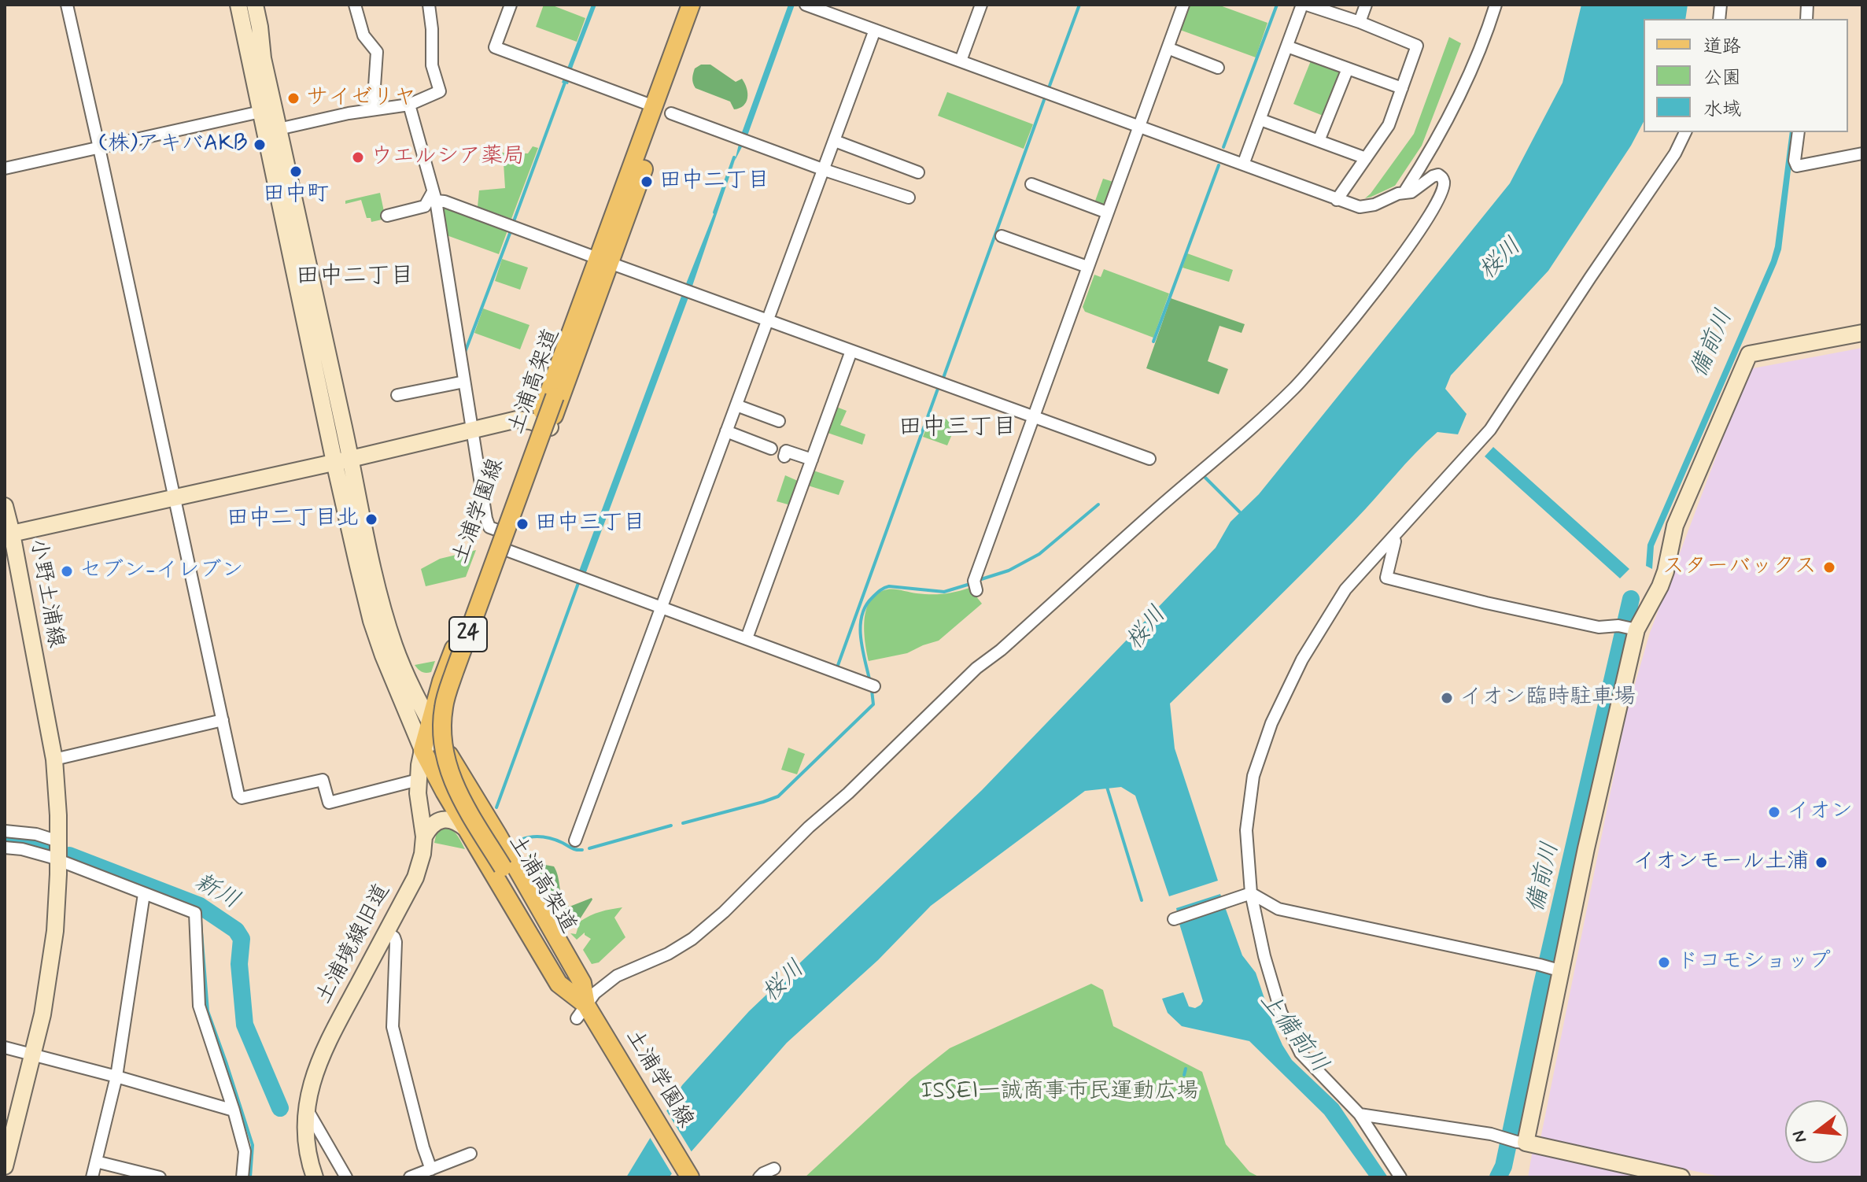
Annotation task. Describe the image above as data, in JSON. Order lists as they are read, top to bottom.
{
  "streets": {
    "main road": ["土浦高架道", "土浦学園線", "24"],
    "street": ["小野土浦線", "土浦境線旧道"]
  },
  "crossings": [
    ["土浦高架道", "土浦学園線"],
    ["土浦学園線", "小野土浦線"],
    ["土浦学園線", "土浦境線旧道"]
  ],
  "districts": ["田中二丁目", "田中三丁目"],
  "water": [
    "桜川",
    "備前川",
    "新川",
    "上備前川"
  ],
  "parks": ["ISSEI一誠商事市民運動広場"],
  "places": [
    "サイゼリヤ",
    "(株)アキバAKB",
    "ウエルシア薬局",
    "田中町",
    "田中二丁目",
    "田中二丁目北",
    "田中三丁目",
    "スターバックス",
    "セブン-イレブン",
    "イオン臨時駐車場",
    "イオン",
    "イオンモール土浦",
    "ドコモショップ"
  ],
  "legend": ["道路", "公園", "水域"],
  "north": "left"
}
